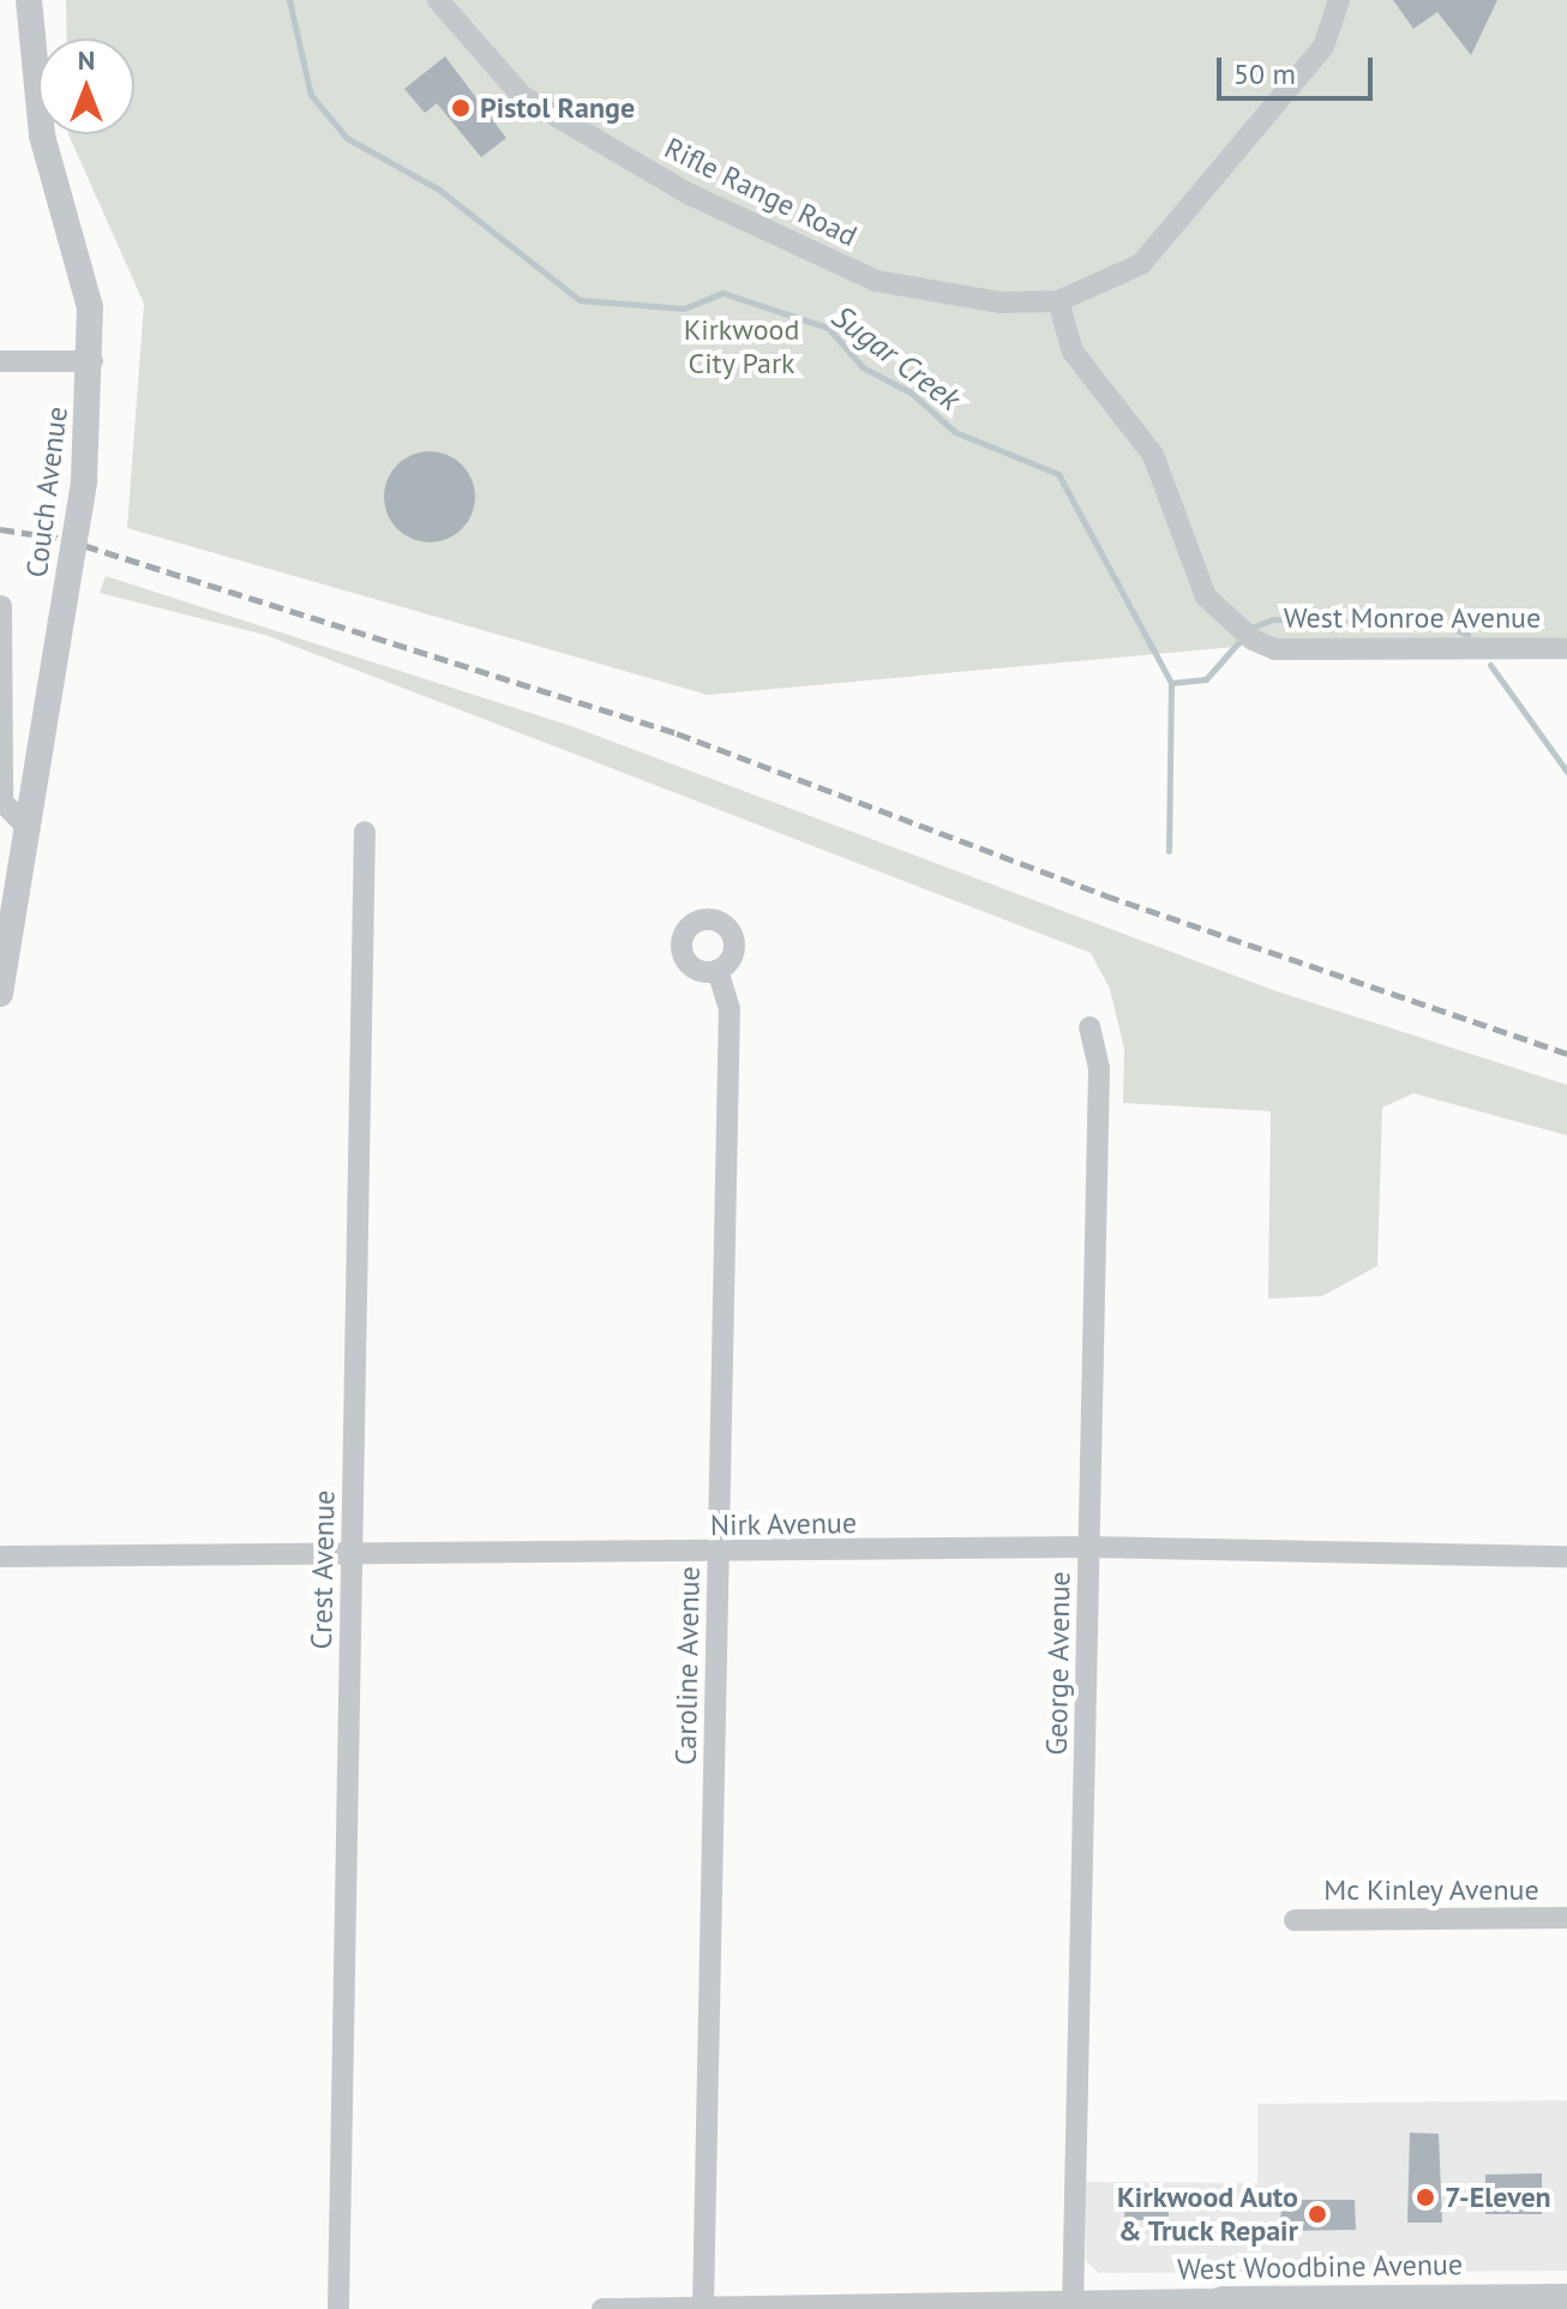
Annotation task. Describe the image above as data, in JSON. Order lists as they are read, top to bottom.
{
  "streets": {
    "street": [
      "Rifle Range Road",
      "Couch Avenue",
      "West Monroe Avenue",
      "Nirk Avenue",
      "Crest Avenue",
      "George Avenue",
      "Caroline Avenue",
      "Mc Kinley Avenue",
      "West Woodbine Avenue"
    ]
  },
  "crossings": [
    ["Rifle Range Road", "West Monroe Avenue"],
    ["Nirk Avenue", "Crest Avenue"],
    ["Nirk Avenue", "George Avenue"],
    ["Nirk Avenue", "Caroline Avenue"],
    ["George Avenue", "West Woodbine Avenue"],
    ["Caroline Avenue", "West Woodbine Avenue"]
  ],
  "water": ["Sugar Creek"],
  "parks": ["Kirkwood City Park"],
  "places": ["Pistol Range", "7-Eleven", "Kirkwood Auto & Truck Repair"],
  "scale_bar": "50 m",
  "north": "top"
}
